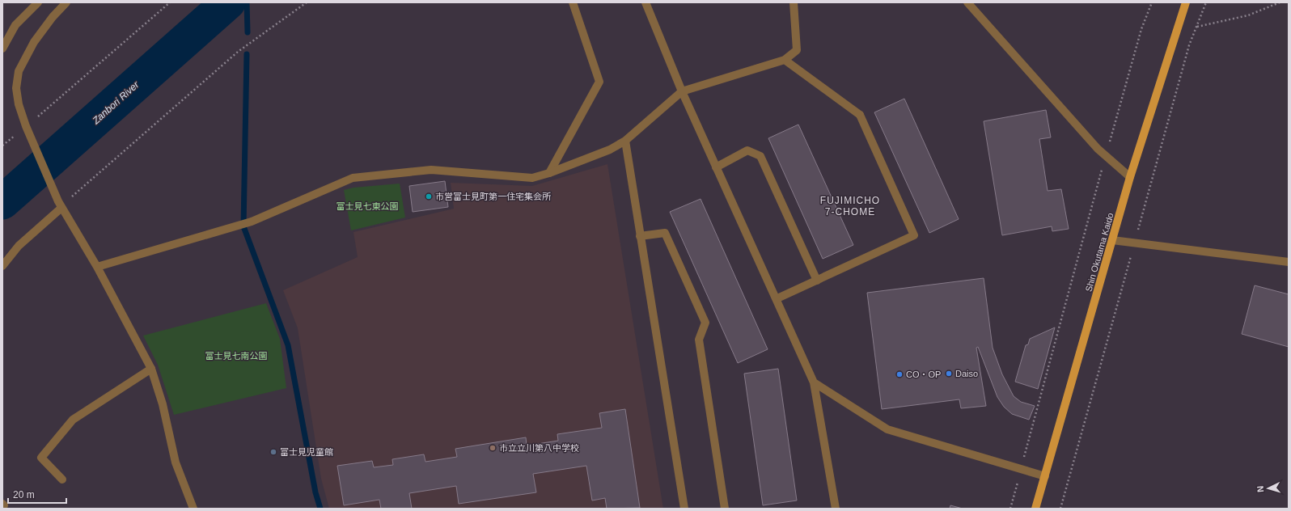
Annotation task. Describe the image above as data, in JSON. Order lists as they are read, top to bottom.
{
  "streets": {
    "main road": ["Shin Okutama Kaido"]
  },
  "districts": ["FUJIMICHO 7-CHOME"],
  "water": ["Zanbori River"],
  "parks": ["富士見七東公園", "富士見七南公園"],
  "places": [
    "市営富士見町第一住宅集会所",
    "Daiso",
    "CO・OP",
    "市立立川第八中学校",
    "富士見児童館"
  ],
  "scale_bar": "20 m",
  "north": "left"
}
